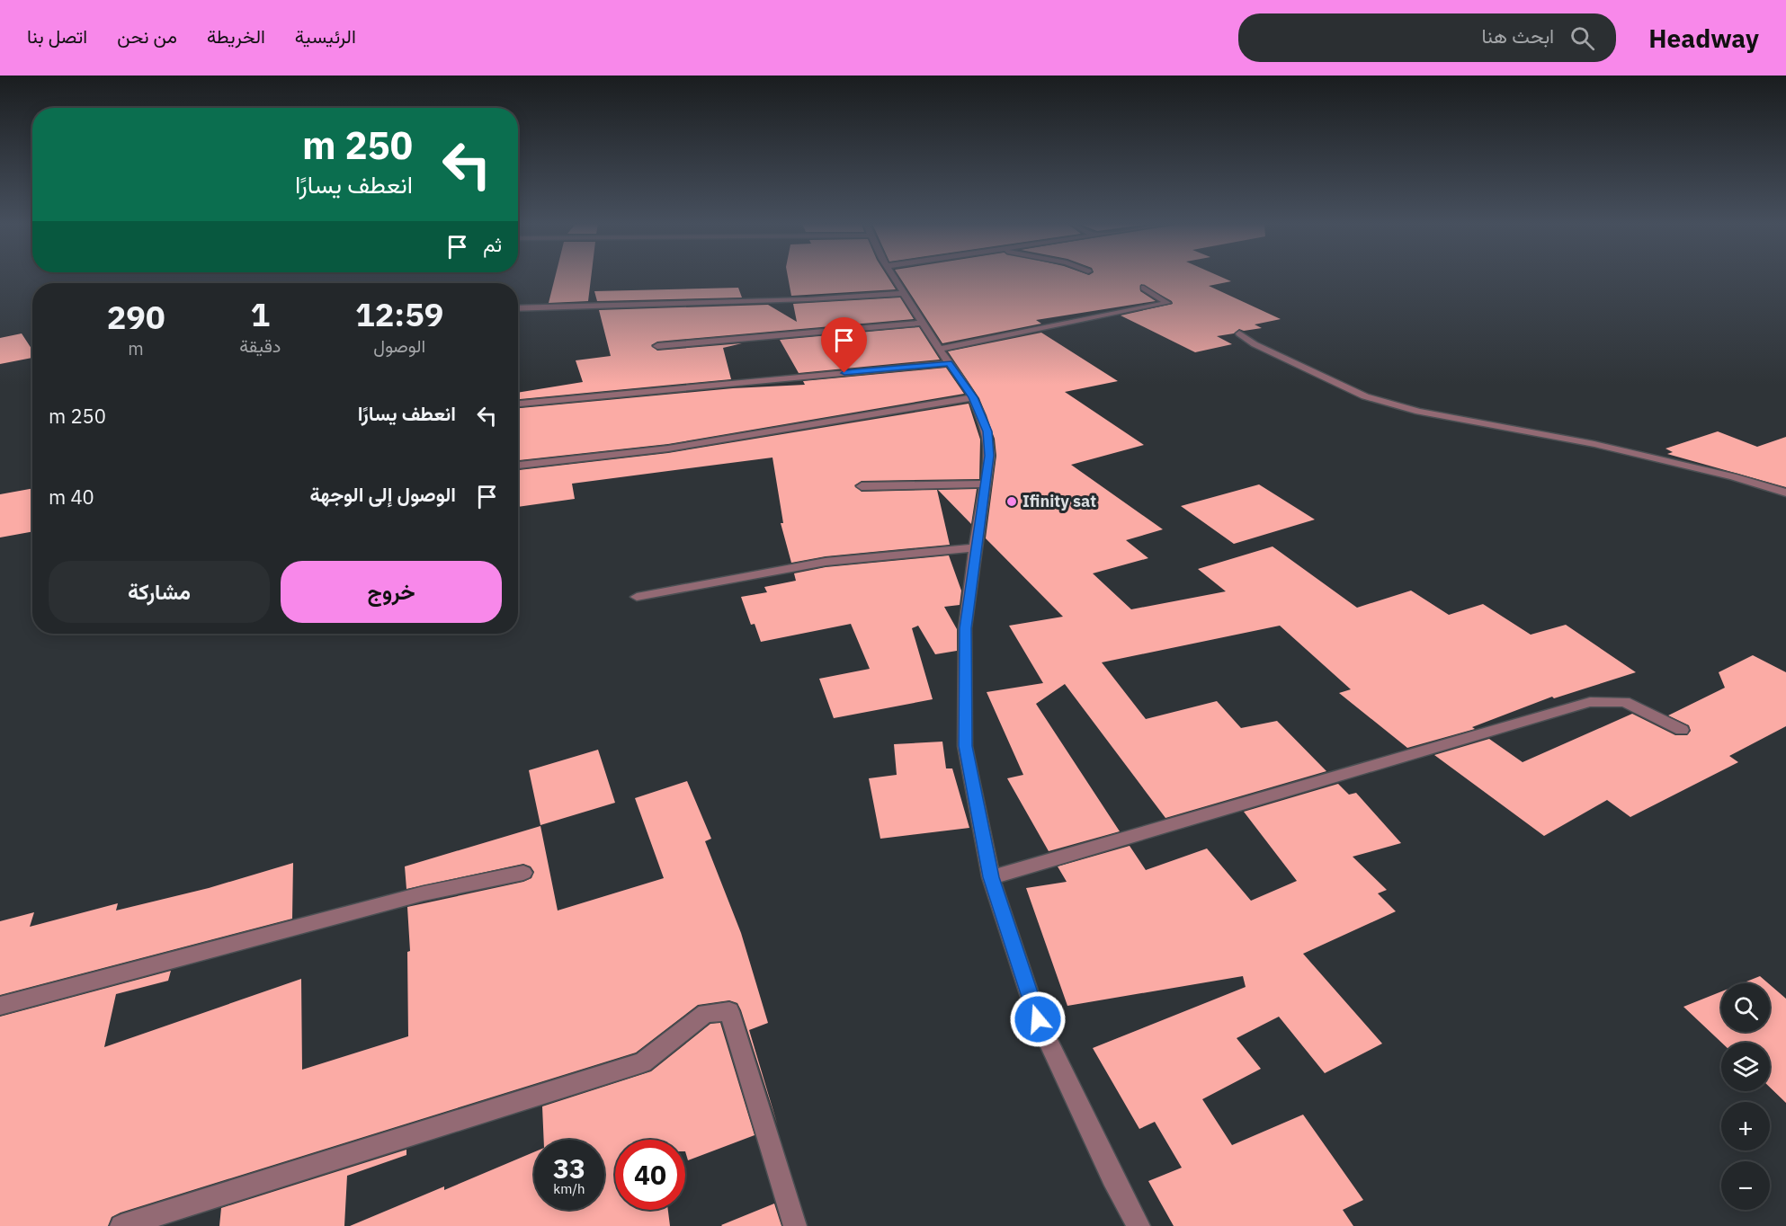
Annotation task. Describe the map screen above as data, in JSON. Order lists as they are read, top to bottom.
{
  "places": ["Ifinity sat"],
  "page": {
    "header": "Headway",
    "search": "ابحث هنا",
    "nav": [
      "الرئيسية",
      "الخريطة",
      "من نحن",
      "اتصل بنا"
    ],
    "turn": ["250 m", "انعطف يسارًا"],
    "then": "ثم",
    "eta": [
      "12:59",
      "الوصول",
      "1",
      "دقيقة",
      "290",
      "m"
    ],
    "list": [
      {
        "name": "انعطف يسارًا",
        "value": "250 m"
      },
      {
        "name": "الوصول إلى الوجهة",
        "value": "40 m"
      }
    ],
    "buttons": ["خروج", "مشاركة"],
    "map_buttons": ["+", "−"],
    "speed": "33 km/h",
    "limit": "40"
  }
}
